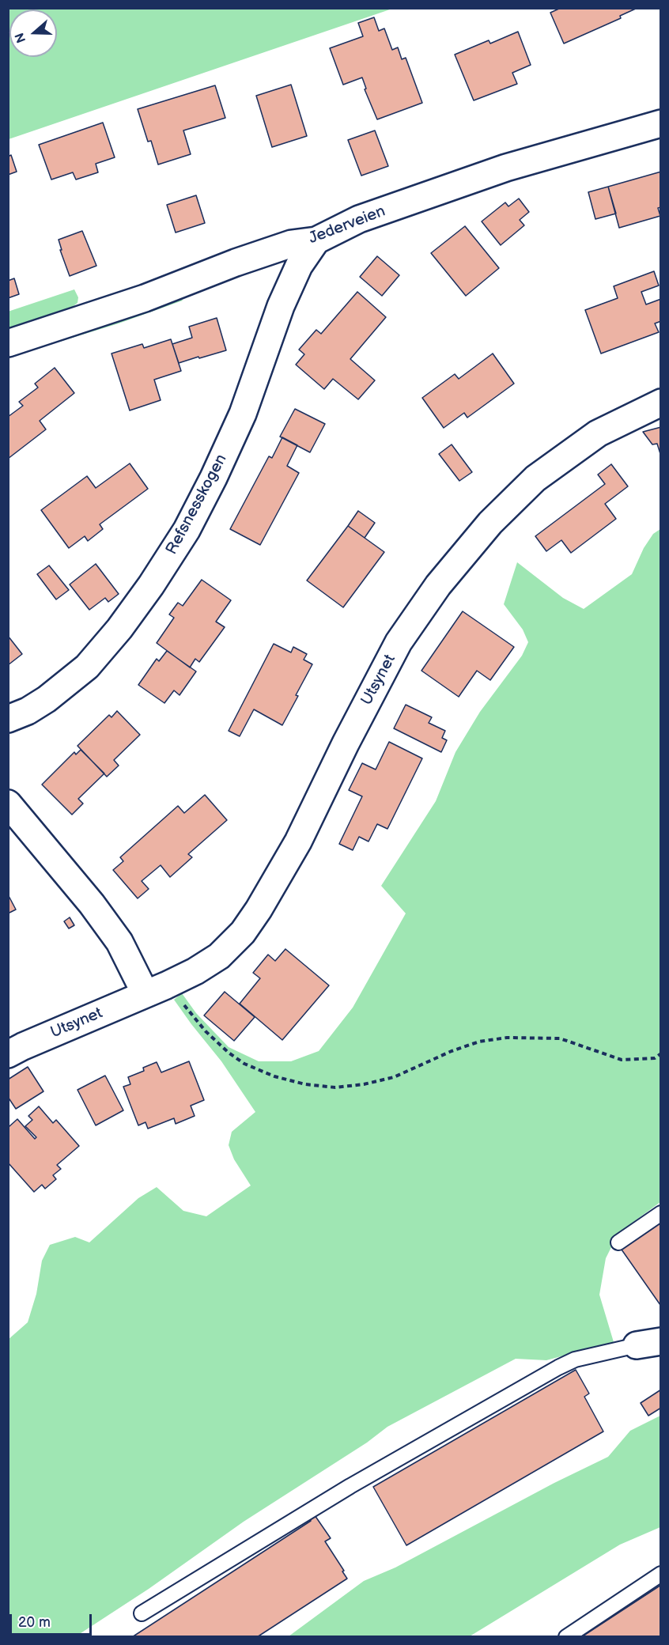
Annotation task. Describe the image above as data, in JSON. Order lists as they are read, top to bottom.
{
  "streets": {
    "street": ["Jederveien", "Refsnesskogen", "Utsynet"]
  },
  "crossings": [
    ["Jederveien", "Refsnesskogen"]
  ],
  "scale_bar": "20 m",
  "north": "left"
}
